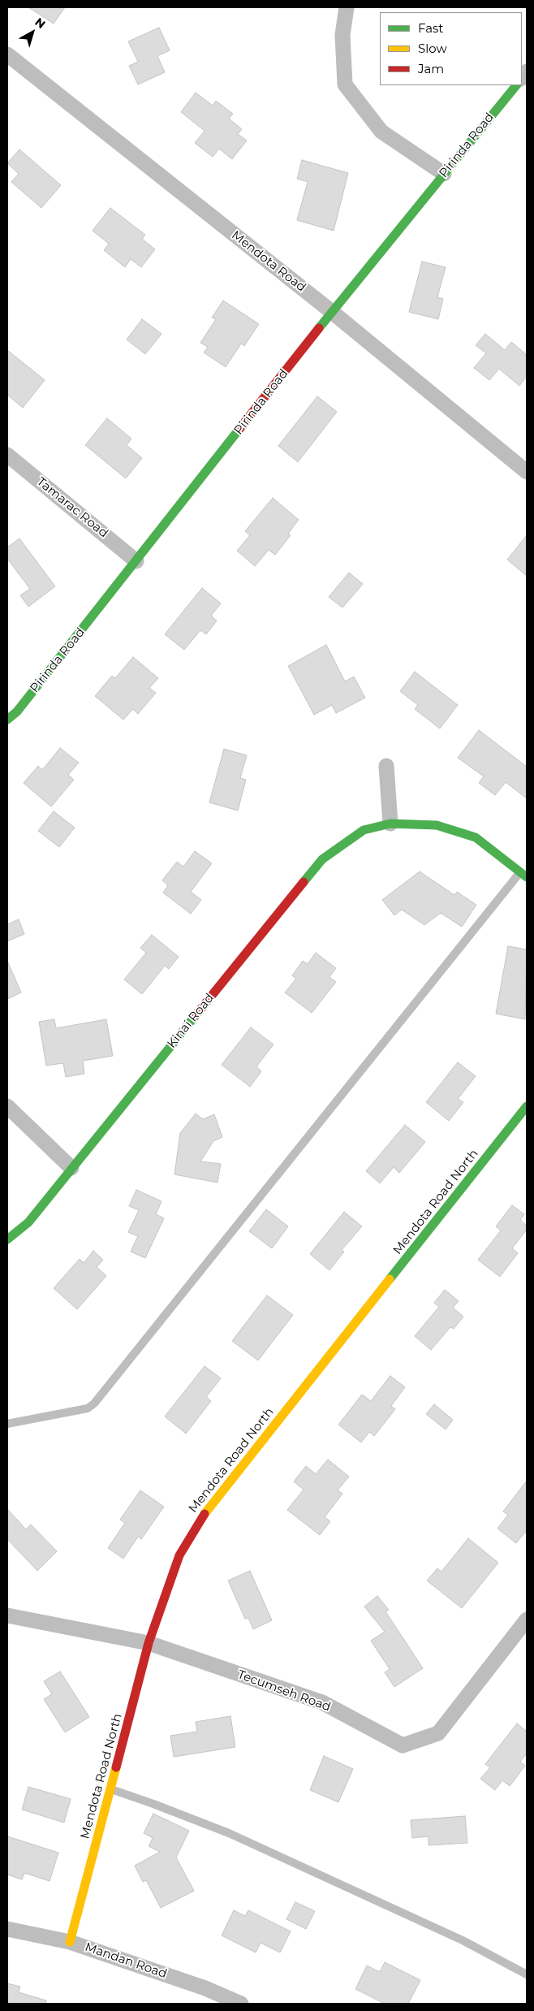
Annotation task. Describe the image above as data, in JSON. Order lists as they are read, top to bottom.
{
  "streets": {
    "street": [
      "Pirinda Road",
      "Mendota Road",
      "Tamarac Road",
      "Kinai Road",
      "Mendota Road North",
      "Tecumseh Road",
      "Mandan Road"
    ]
  },
  "crossings": [
    ["Pirinda Road", "Mendota Road"],
    ["Pirinda Road", "Tamarac Road"],
    ["Mendota Road North", "Tecumseh Road"],
    ["Mendota Road North", "Mandan Road"]
  ],
  "legend": ["Fast", "Slow", "Jam"],
  "north": "top right"
}
